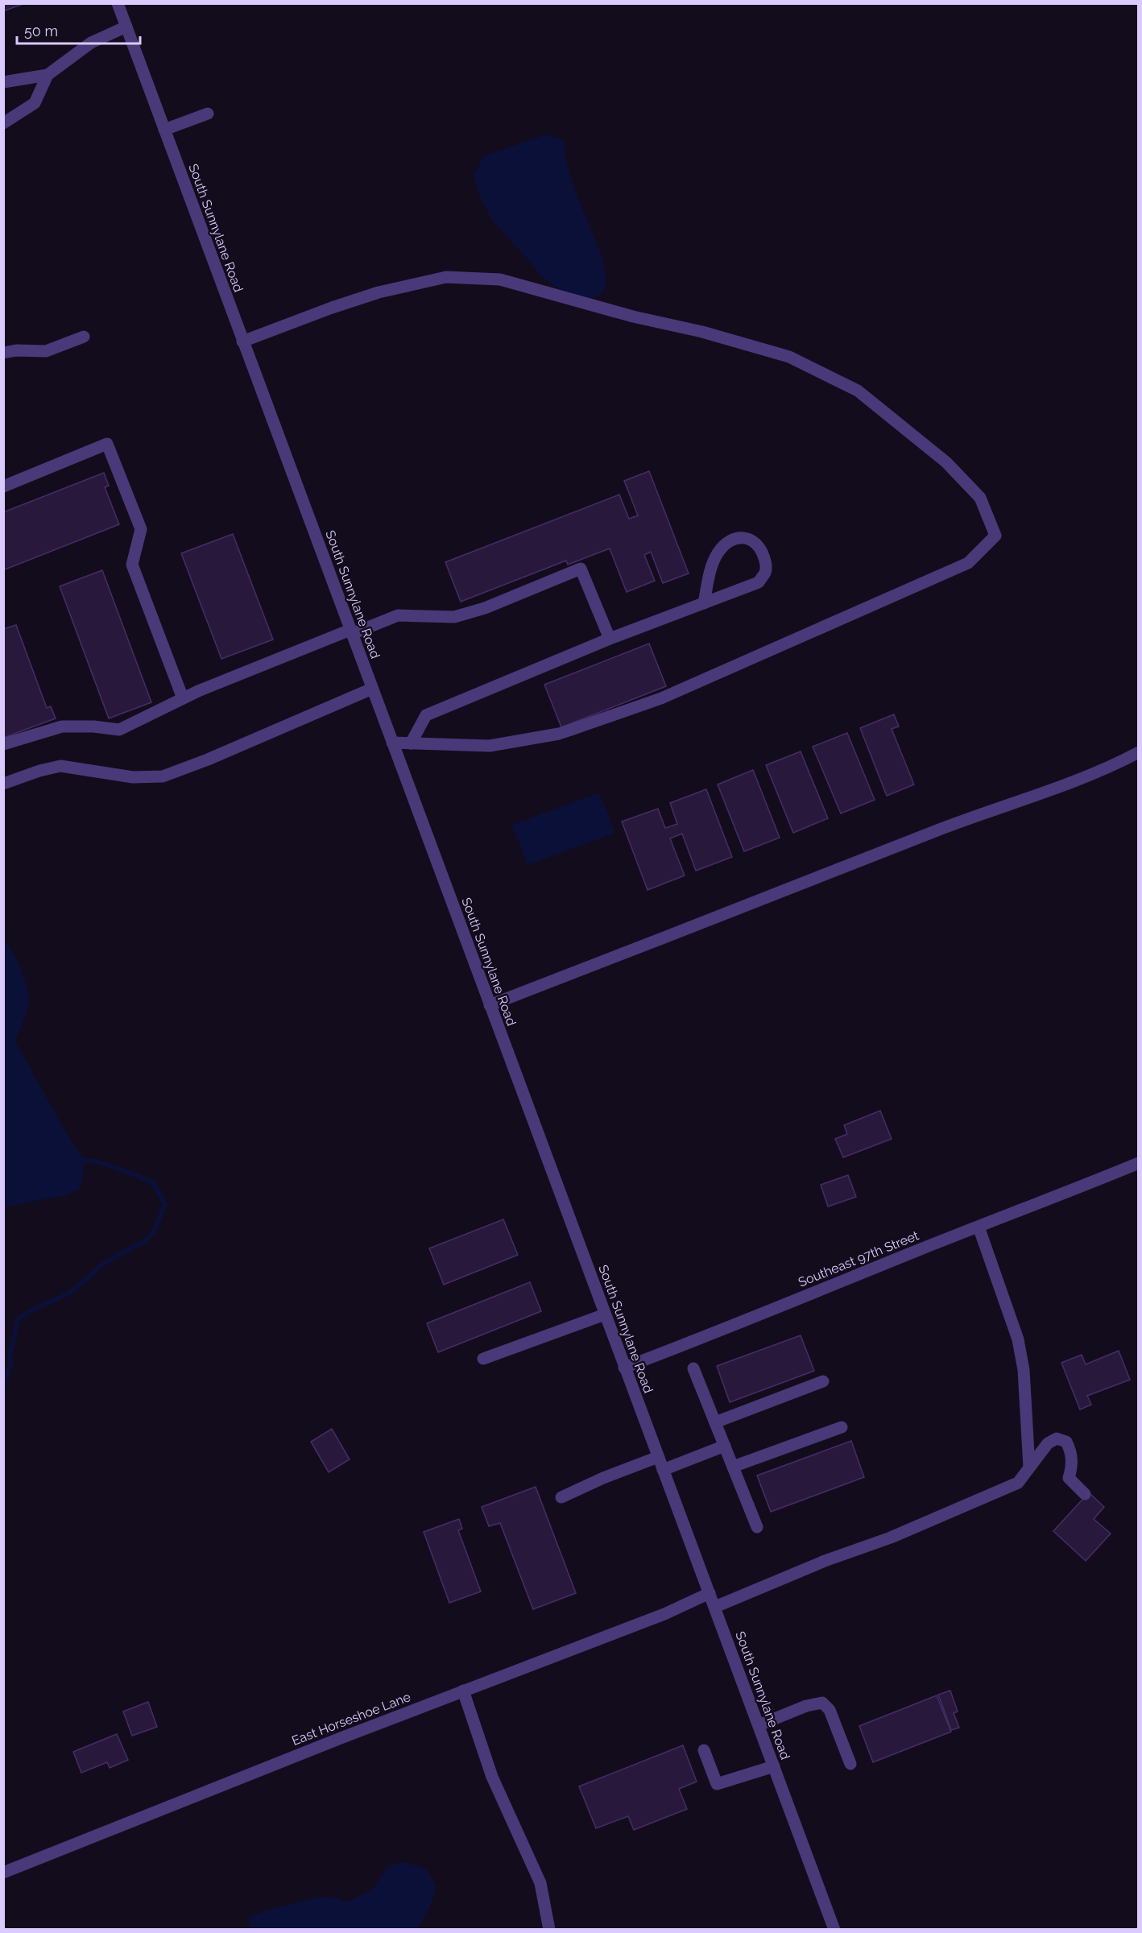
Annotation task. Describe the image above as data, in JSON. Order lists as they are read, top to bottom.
{
  "streets": {
    "street": ["South Sunnylane Road", "Southeast 97th Street", "East Horseshoe Lane"]
  },
  "crossings": [
    ["South Sunnylane Road", "Southeast 97th Street"],
    ["South Sunnylane Road", "East Horseshoe Lane"]
  ],
  "scale_bar": "50 m"
}
